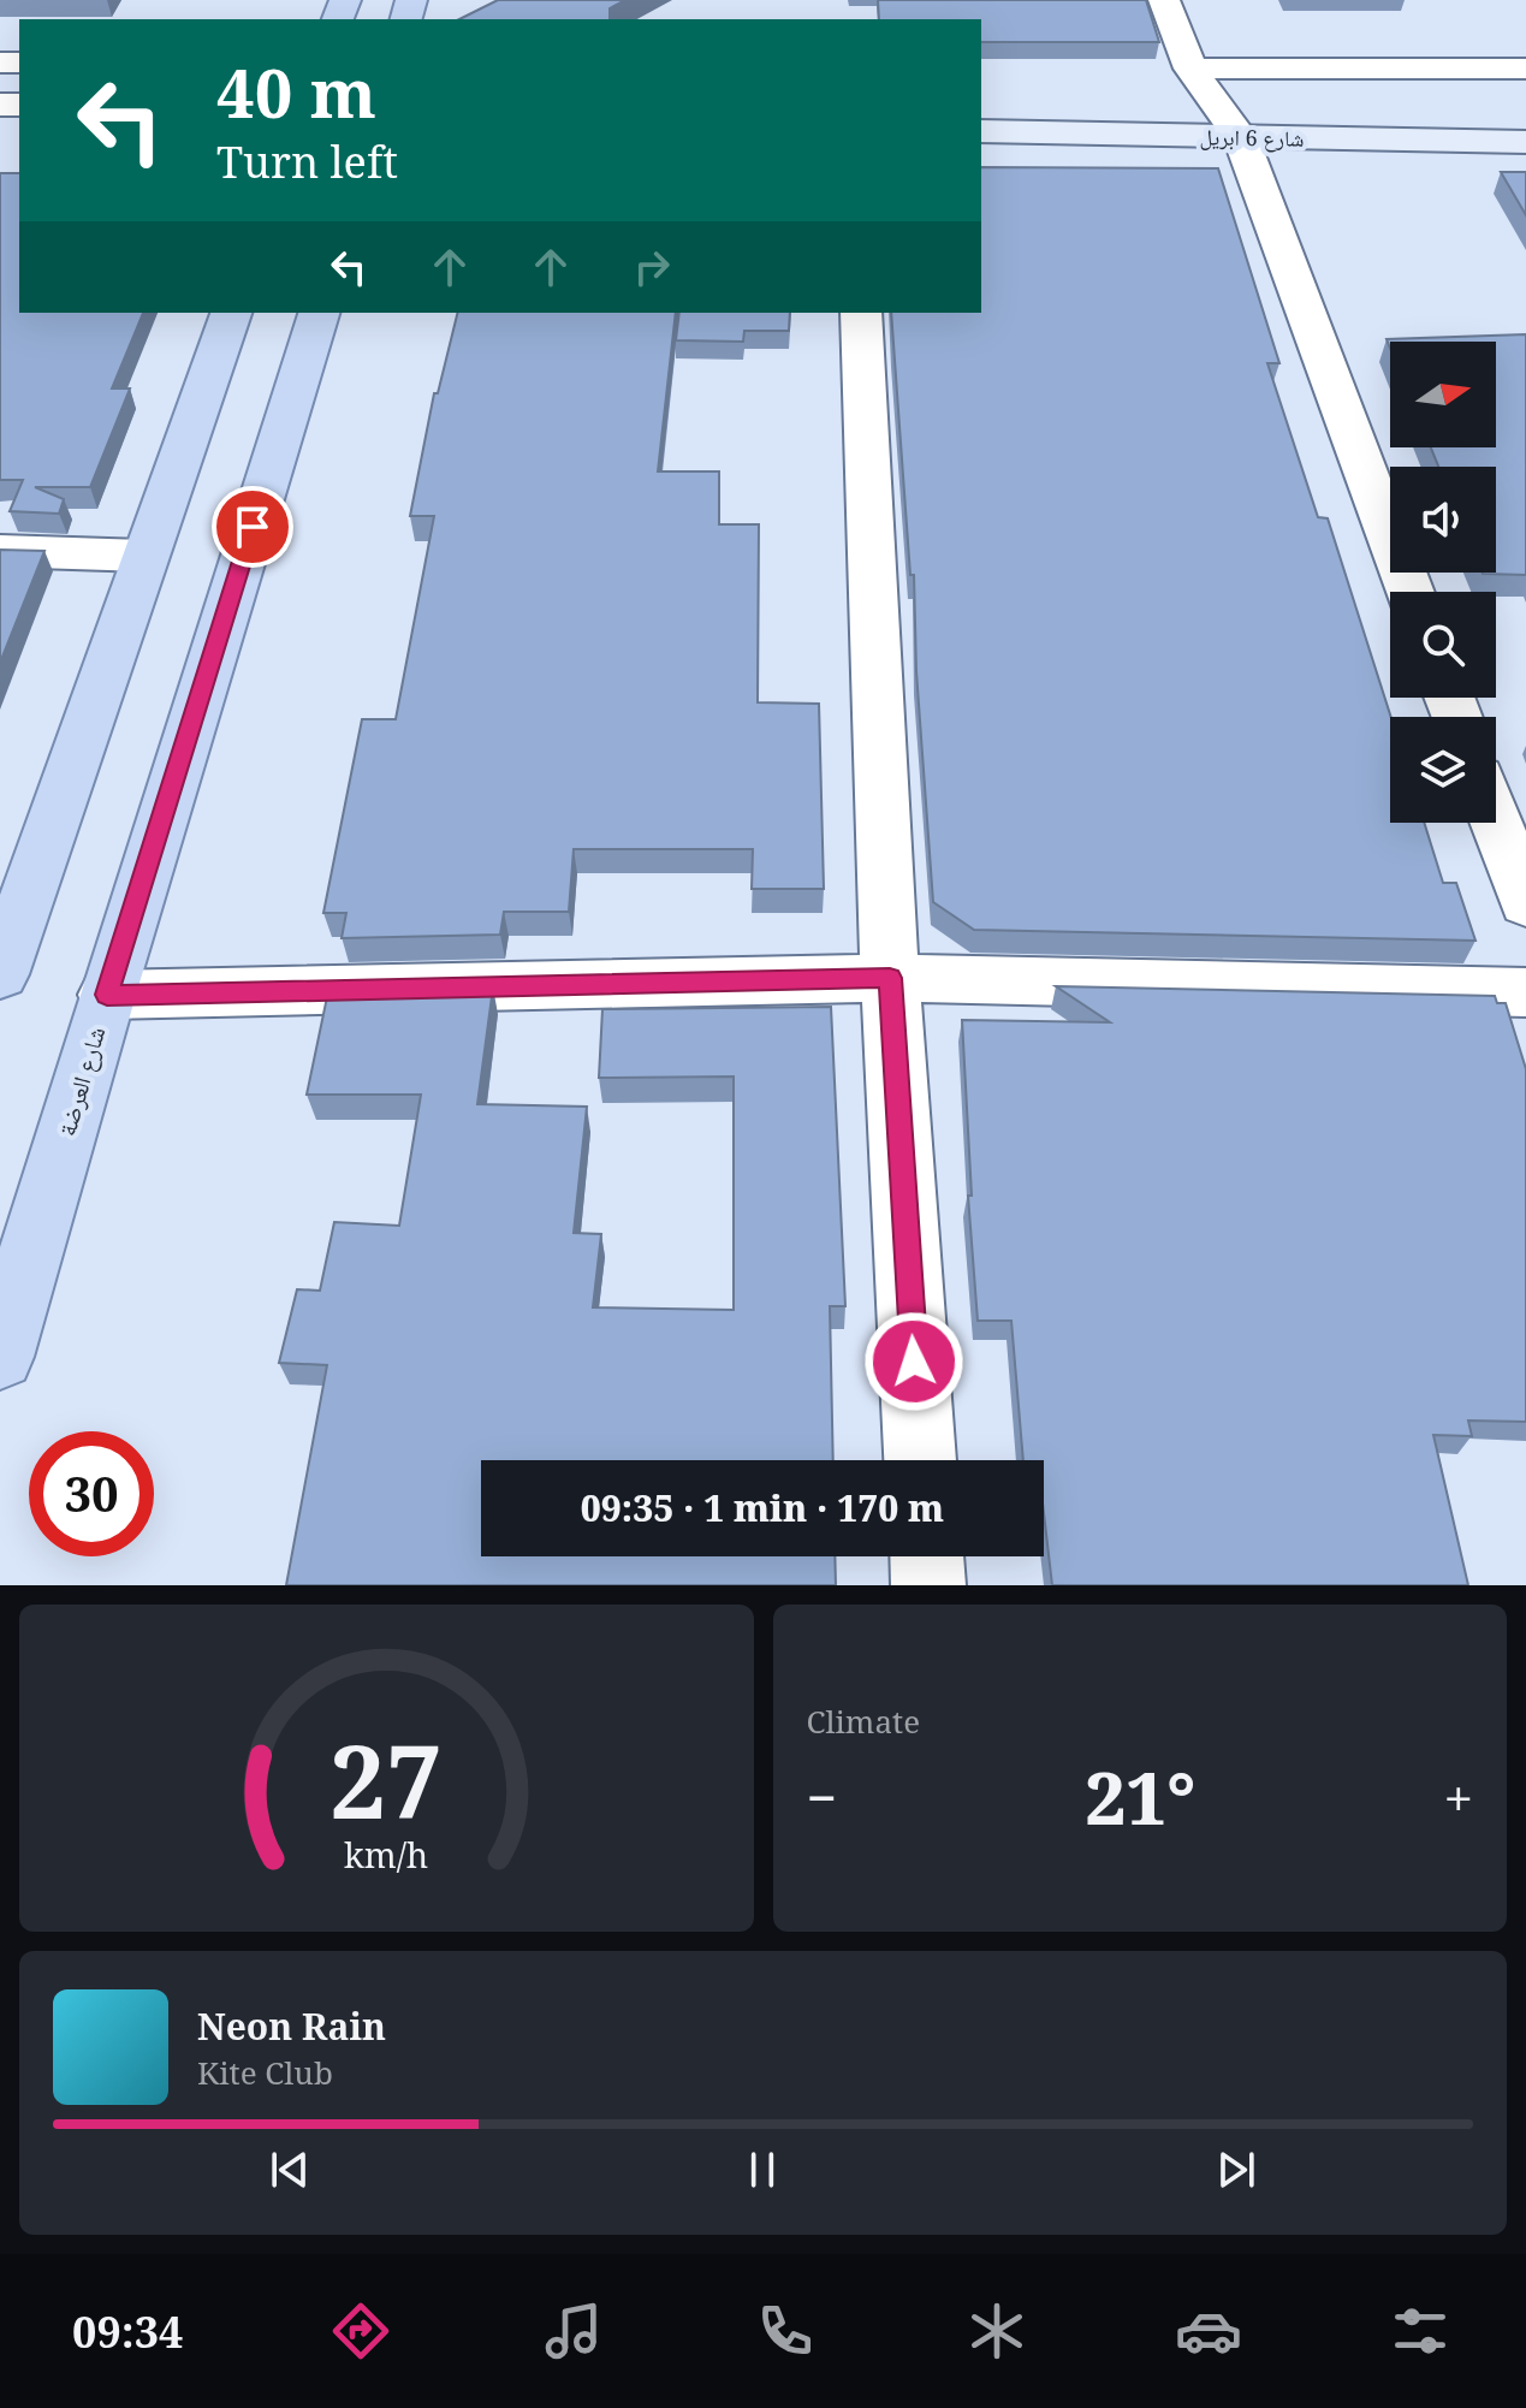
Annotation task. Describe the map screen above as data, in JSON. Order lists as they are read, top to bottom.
{
  "streets": {
    "main road": ["شارع العرضة"],
    "street": ["شارع 6 ابريل"]
  },
  "north": "right",
  "page": {
    "turn": ["40 m", "Turn left"],
    "limit": "30",
    "trip": "09:35 · 1 min · 170 m",
    "tile": "Climate",
    "heat": ["−", "21°", "+"],
    "song": ["Neon Rain", "Kite Club"],
    "tabs": "09:34",
    "gauge": ["27", "km/h"]
  }
}
